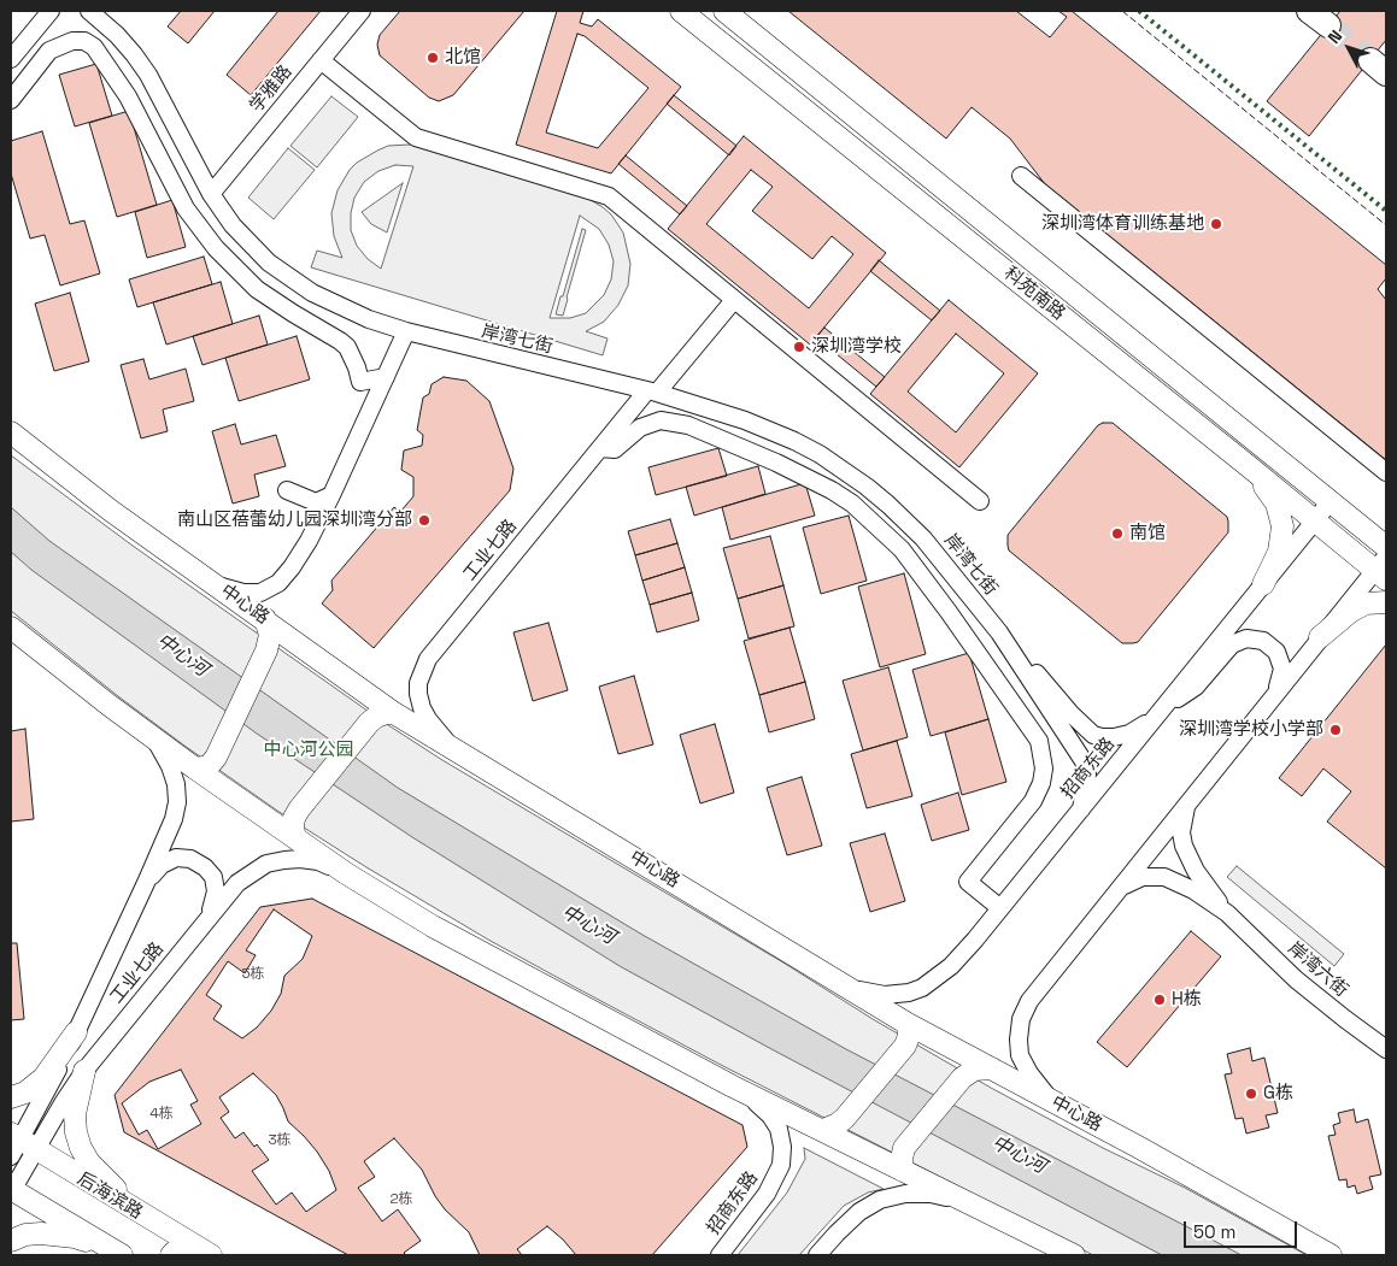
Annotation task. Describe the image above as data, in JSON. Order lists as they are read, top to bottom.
{
  "streets": {
    "main road": ["科苑南路", "中心路", "后海滨路"],
    "street": [
      "学雅路",
      "岸湾七街",
      "工业七路",
      "招商东路",
      "岸湾六街"
    ]
  },
  "crossings": [
    ["学雅路", "岸湾七街"],
    ["科苑南路", "招商东路"],
    ["岸湾七街", "工业七路"],
    ["工业七路", "中心路"],
    ["工业七路", "后海滨路"],
    ["中心路", "招商东路"]
  ],
  "water": ["中心河"],
  "parks": ["中心河公园"],
  "places": [
    "北馆",
    "深圳湾体育训练基地",
    "深圳湾学校",
    "南山区蓓蕾幼儿园深圳湾分部",
    "南馆",
    "深圳湾学校小学部",
    "H栋",
    "G栋"
  ],
  "house_numbers": [
    "5栋",
    "4栋",
    "3栋",
    "2栋"
  ],
  "scale_bar": "50 m",
  "north": "top left"
}
